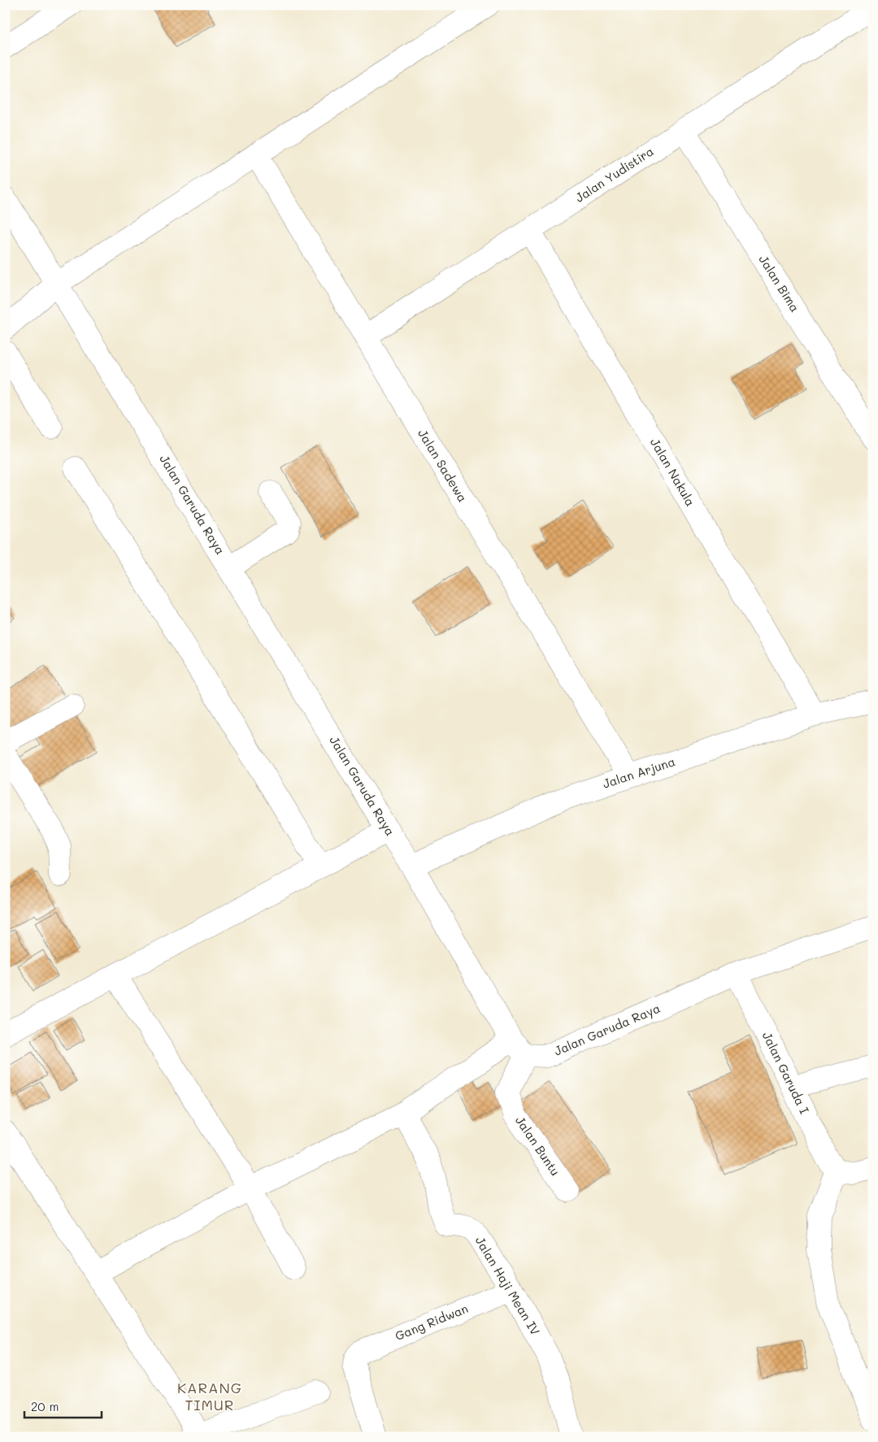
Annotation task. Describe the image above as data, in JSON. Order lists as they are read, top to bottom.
{
  "streets": {
    "street": [
      "Jalan Yudistira",
      "Jalan Bima",
      "Jalan Sadewa",
      "Jalan Nakula",
      "Jalan Garuda Raya",
      "Jalan Arjuna",
      "Jalan Garuda I",
      "Jalan Buntu",
      "Jalan Haji Mean IV",
      "Gang Ridwan"
    ]
  },
  "crossings": [
    ["Jalan Yudistira", "Jalan Bima"],
    ["Jalan Yudistira", "Jalan Sadewa"],
    ["Jalan Yudistira", "Jalan Nakula"],
    ["Jalan Sadewa", "Jalan Arjuna"],
    ["Jalan Nakula", "Jalan Arjuna"],
    ["Jalan Garuda Raya", "Jalan Arjuna"],
    ["Jalan Garuda Raya", "Jalan Garuda I"],
    ["Jalan Garuda Raya", "Jalan Buntu"],
    ["Jalan Haji Mean IV", "Gang Ridwan"]
  ],
  "districts": ["KARANG TIMUR"],
  "scale_bar": "20 m"
}
